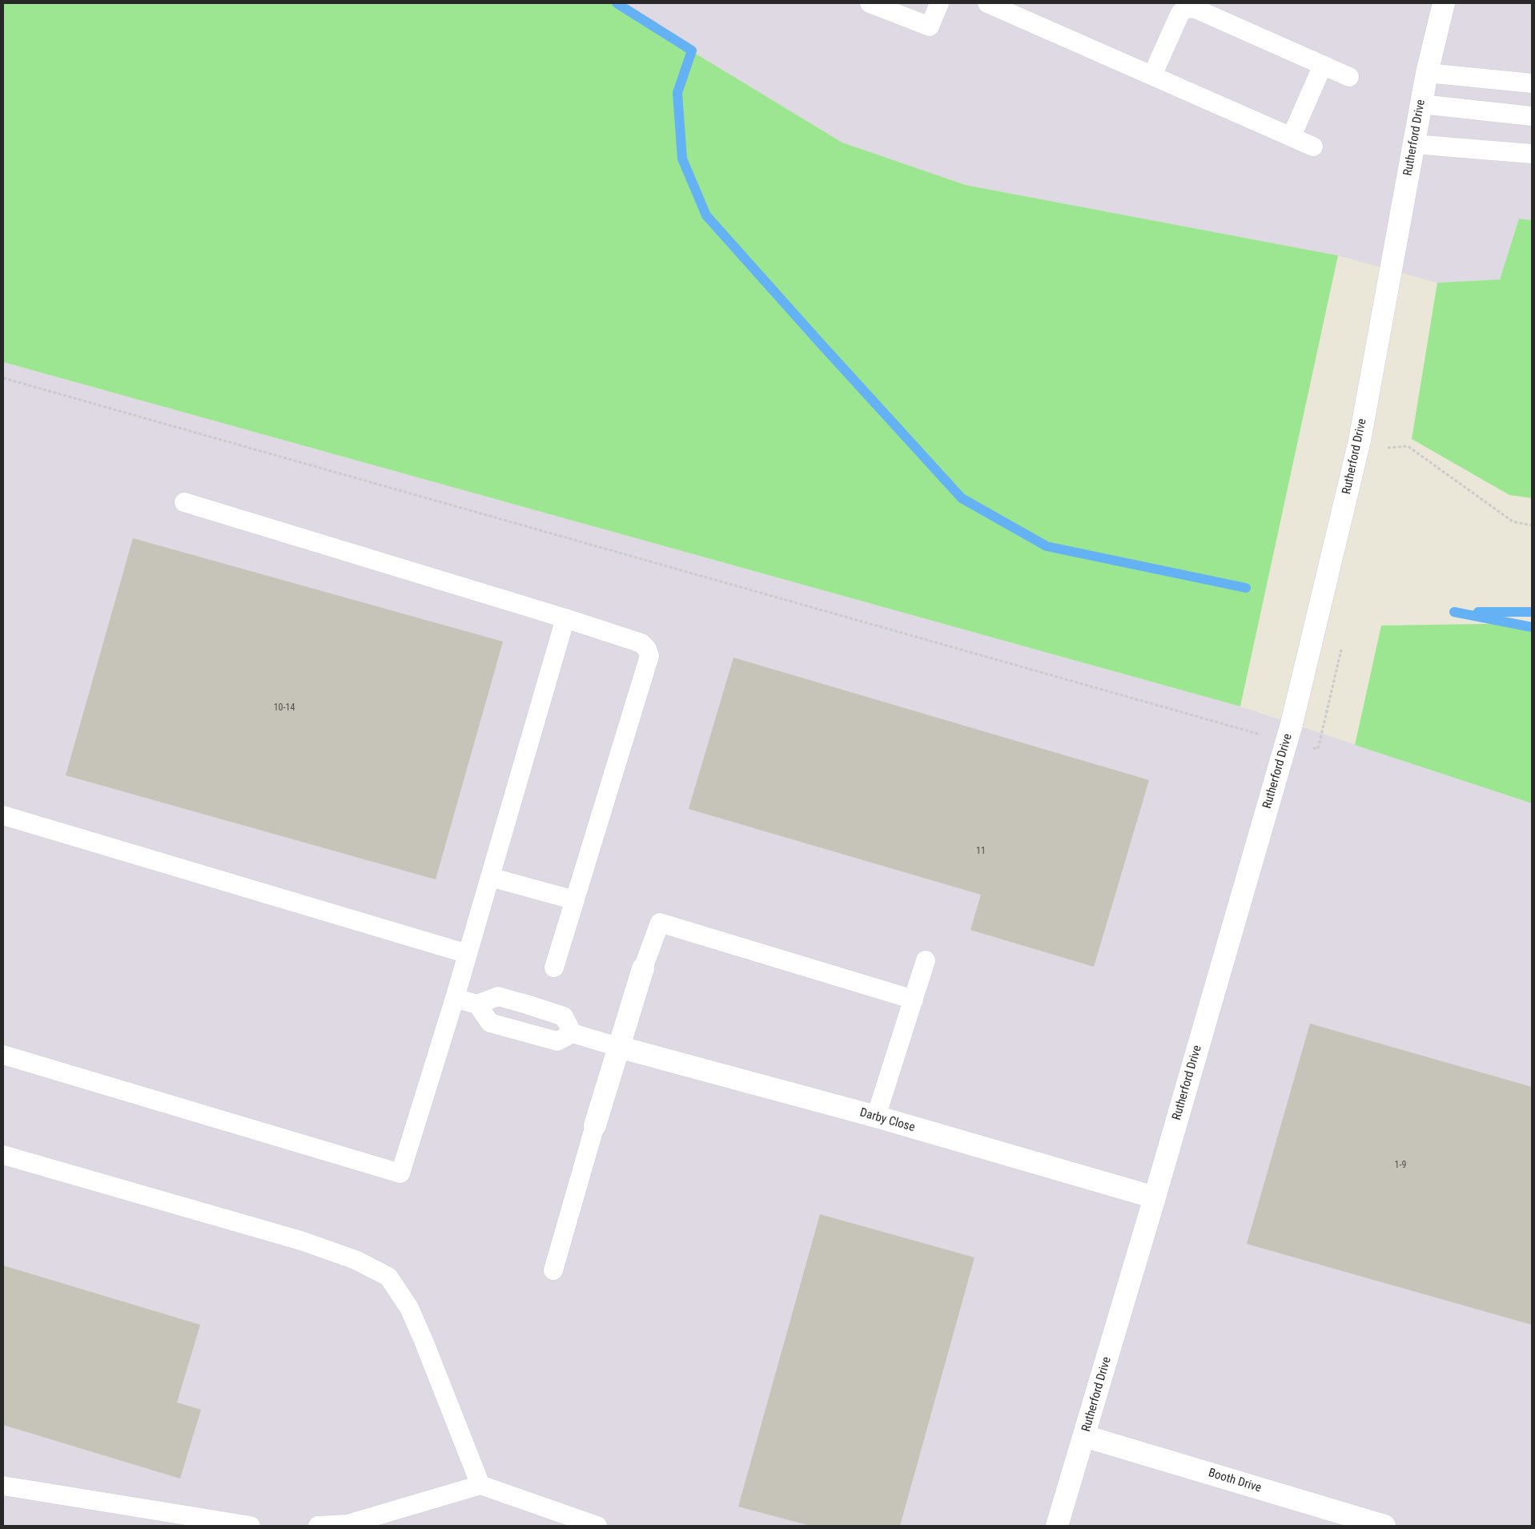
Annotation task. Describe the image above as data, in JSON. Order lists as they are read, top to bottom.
{
  "streets": {
    "street": ["Rutherford Drive", "Darby Close", "Booth Drive"]
  },
  "crossings": [
    ["Rutherford Drive", "Darby Close"],
    ["Rutherford Drive", "Booth Drive"]
  ],
  "house_numbers": ["10-14", "11", "1-9"]
}
